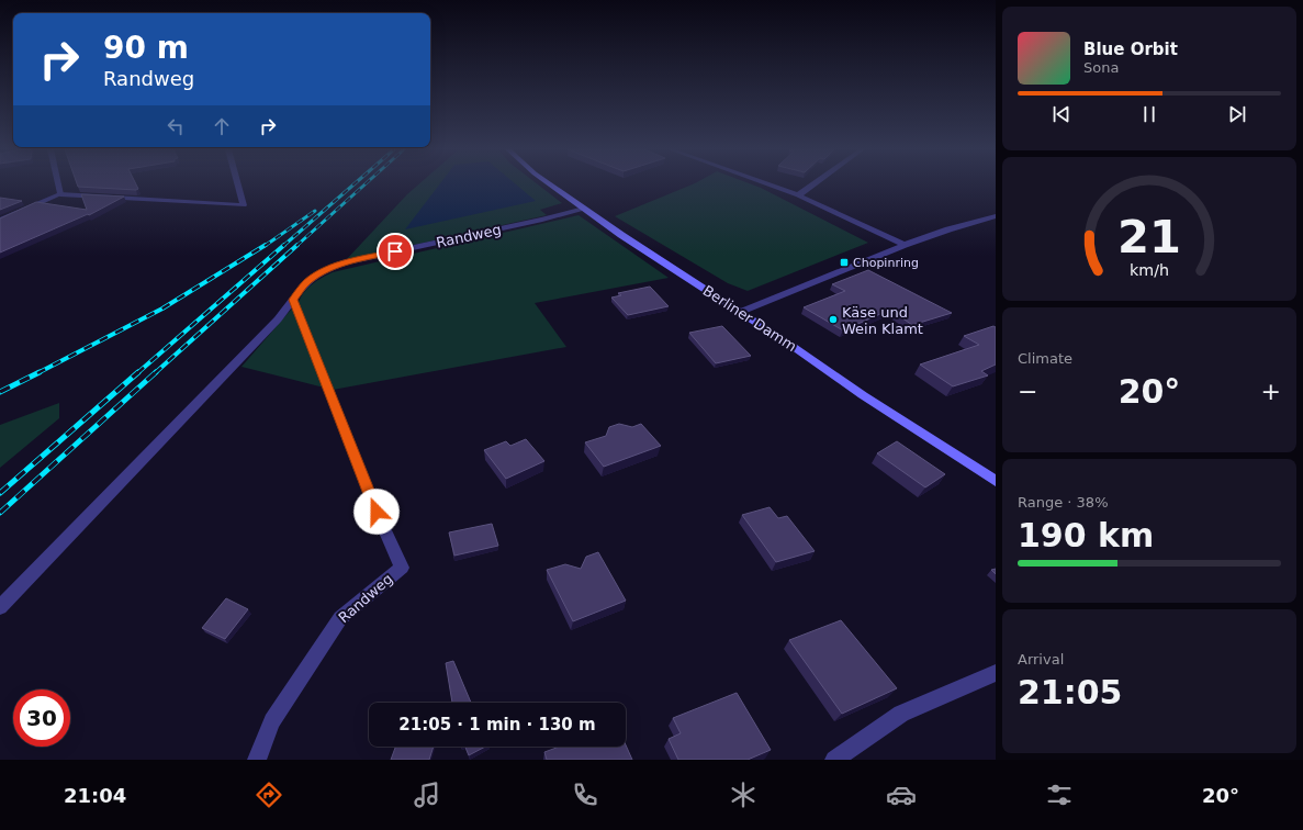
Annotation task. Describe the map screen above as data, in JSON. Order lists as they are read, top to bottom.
{
  "streets": {
    "main road": ["Berliner Damm"],
    "street": ["Randweg"]
  },
  "crossings": [
    ["Randweg", "Berliner Damm"]
  ],
  "places": {
    "transit": ["Chopinring"],
    "other": ["Käse und Wein Klamt"]
  },
  "page": {
    "turn": ["90 m", "Randweg"],
    "song": ["Blue Orbit", "Sona"],
    "tile": [
      "Climate",
      ["Range · 38%", "190 km"],
      ["Arrival", "21:05"]
    ],
    "heat": ["−", "20°", "+"],
    "limit": "30",
    "trip": "21:05 · 1 min · 130 m",
    "tabs": ["21:04", "20°"],
    "gauge": ["21", "km/h"]
  }
}
